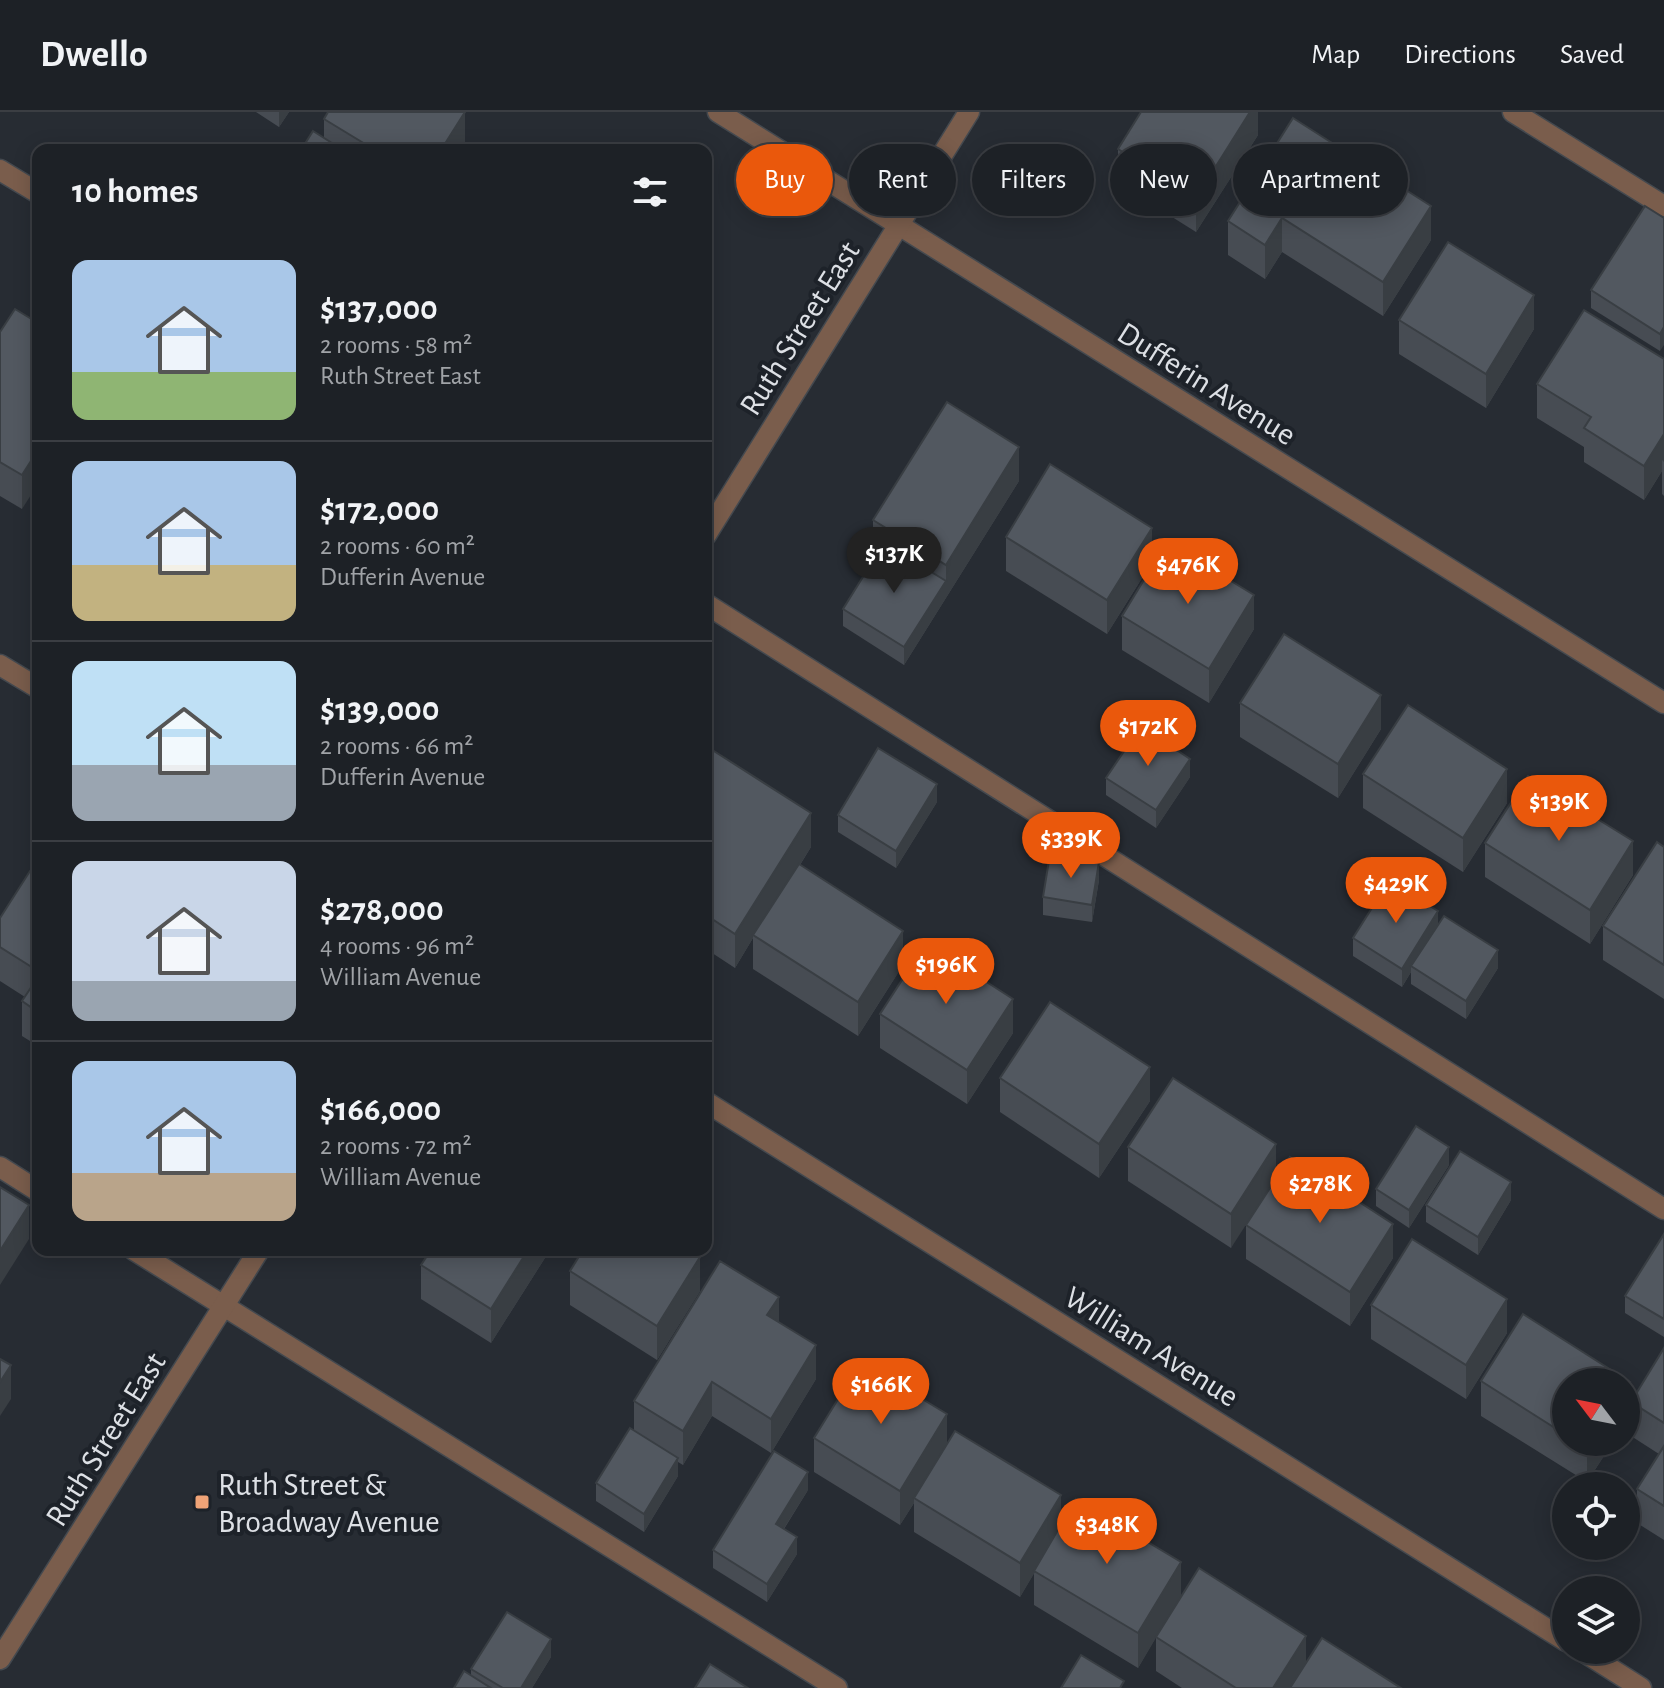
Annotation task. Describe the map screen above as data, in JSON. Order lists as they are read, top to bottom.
{
  "streets": {
    "street": ["Ruth Street East", "Dufferin Avenue", "William Avenue"]
  },
  "crossings": [
    ["Ruth Street East", "Dufferin Avenue"]
  ],
  "places": {
    "transit": ["Ruth Street & Broadway Avenue"]
  },
  "north": "top left",
  "page": {
    "header": "Dwello",
    "nav": ["Map", "Directions", "Saved"],
    "chip": [
      "Buy",
      "Rent",
      "Filters",
      "New",
      "Apartment"
    ],
    "heading": "10 homes",
    "list": [
      {
        "name": "$137,000",
        "note": "2 rooms · 58 m² · Ruth Street East"
      },
      {
        "name": "$172,000",
        "note": "2 rooms · 60 m² · Dufferin Avenue"
      },
      {
        "name": "$139,000",
        "note": "2 rooms · 66 m² · Dufferin Avenue"
      },
      {
        "name": "$278,000",
        "note": "4 rooms · 96 m² · William Avenue"
      },
      {
        "name": "$166,000",
        "note": "2 rooms · 72 m² · William Avenue"
      }
    ],
    "price": [
      "$137K",
      "$476K",
      "$172K",
      "$139K",
      "$339K",
      "$429K",
      "$196K",
      "$278K",
      "$166K",
      "$348K"
    ]
  }
}
